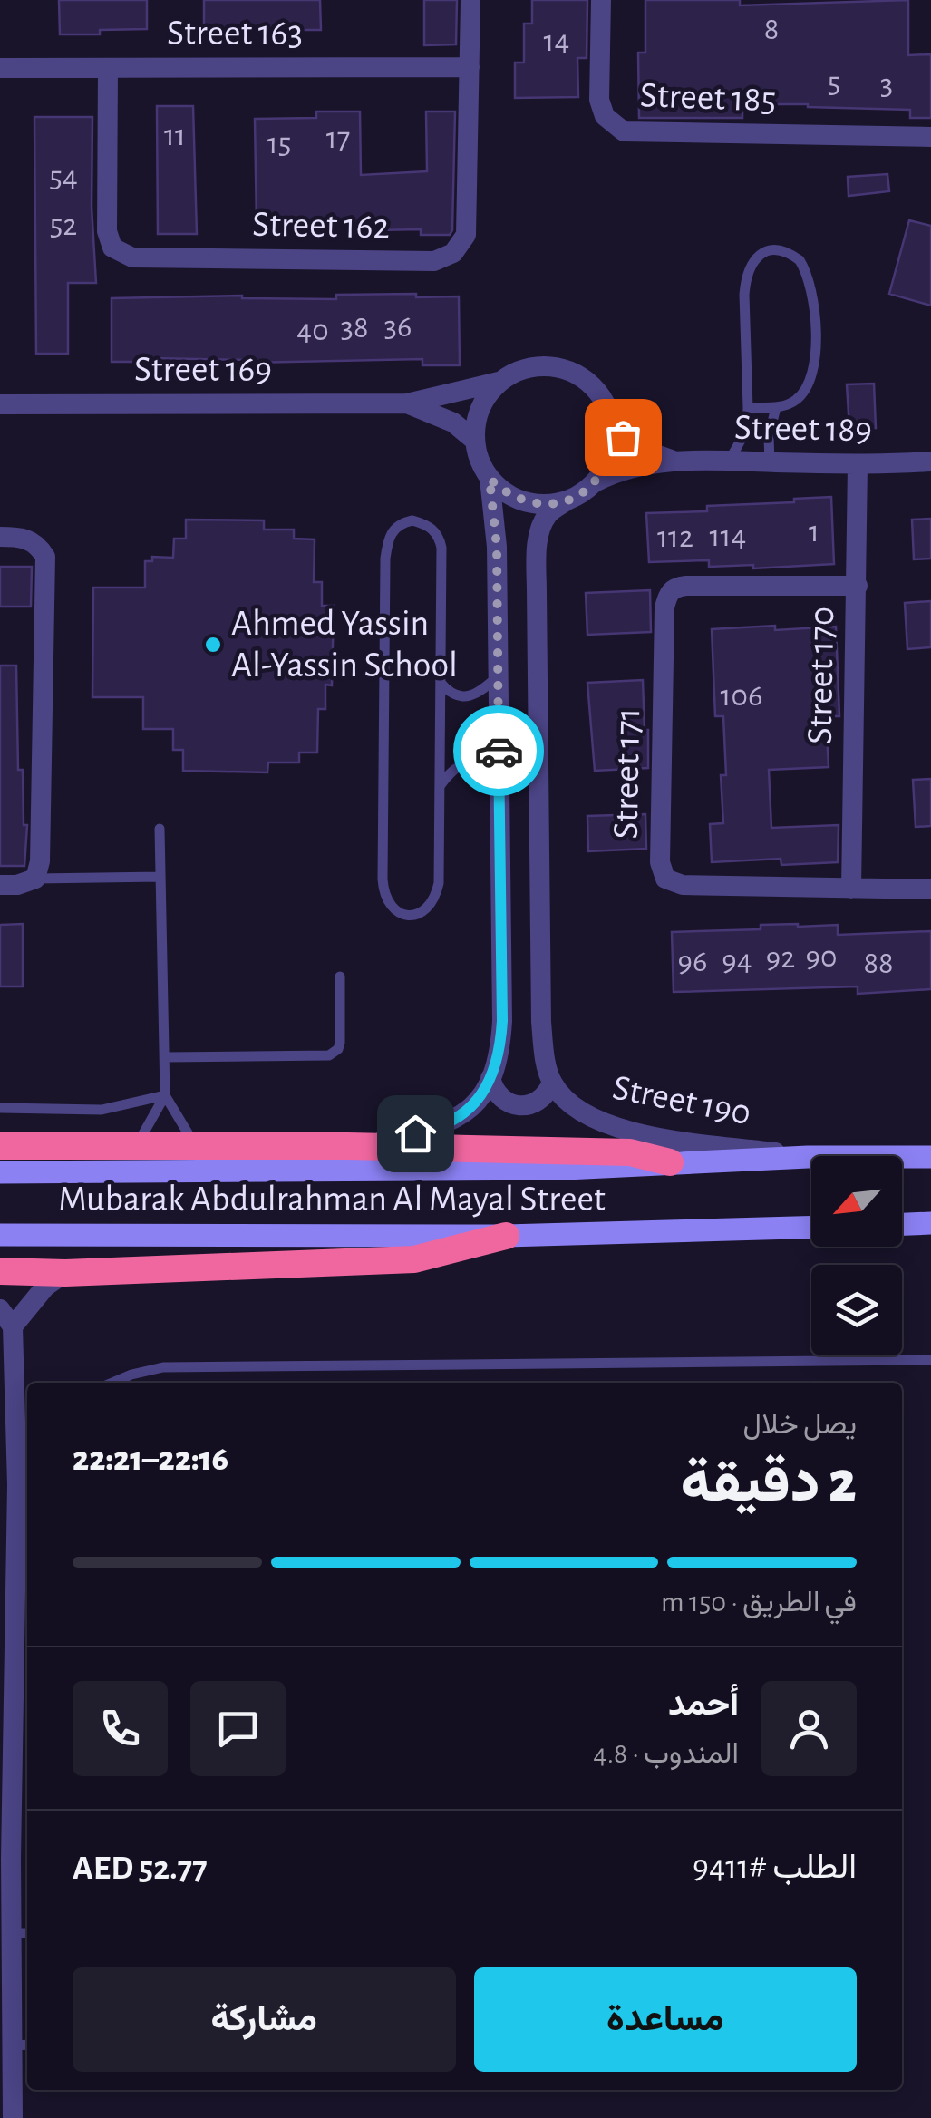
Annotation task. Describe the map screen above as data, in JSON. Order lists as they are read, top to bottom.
{
  "streets": {
    "main road": ["Mubarak Abdulrahman Al Mayal Street"],
    "street": [
      "Street 163",
      "Street 185",
      "Street 162",
      "Street 169",
      "Street 189",
      "Street 170",
      "Street 171",
      "Street 190"
    ]
  },
  "crossings": [
    ["Street 163", "Street 162"],
    ["Street 169", "Street 189"],
    ["Street 189", "Street 170"],
    ["Street 170", "Street 171"],
    ["Street 190", "Mubarak Abdulrahman Al Mayal Street"]
  ],
  "places": ["Ahmed Yassin Al-Yassin School"],
  "house_numbers": [
    "8",
    "14",
    "5",
    "3",
    "11",
    "17",
    "15",
    "54",
    "52",
    "36",
    "38",
    "40",
    "1",
    "114",
    "112",
    "106",
    "90",
    "92",
    "94",
    "96",
    "88"
  ],
  "north": "bottom left",
  "page": {
    "heading": ["2 دقيقة", "يصل خلال", "22:16–22:21"],
    "panel": [
      "أحمد",
      "المندوب · 4.8",
      "الطلب #9411",
      "AED 52.77"
    ],
    "bar": "في الطريق · 150 m",
    "buttons": ["مساعدة", "مشاركة"]
  }
}
